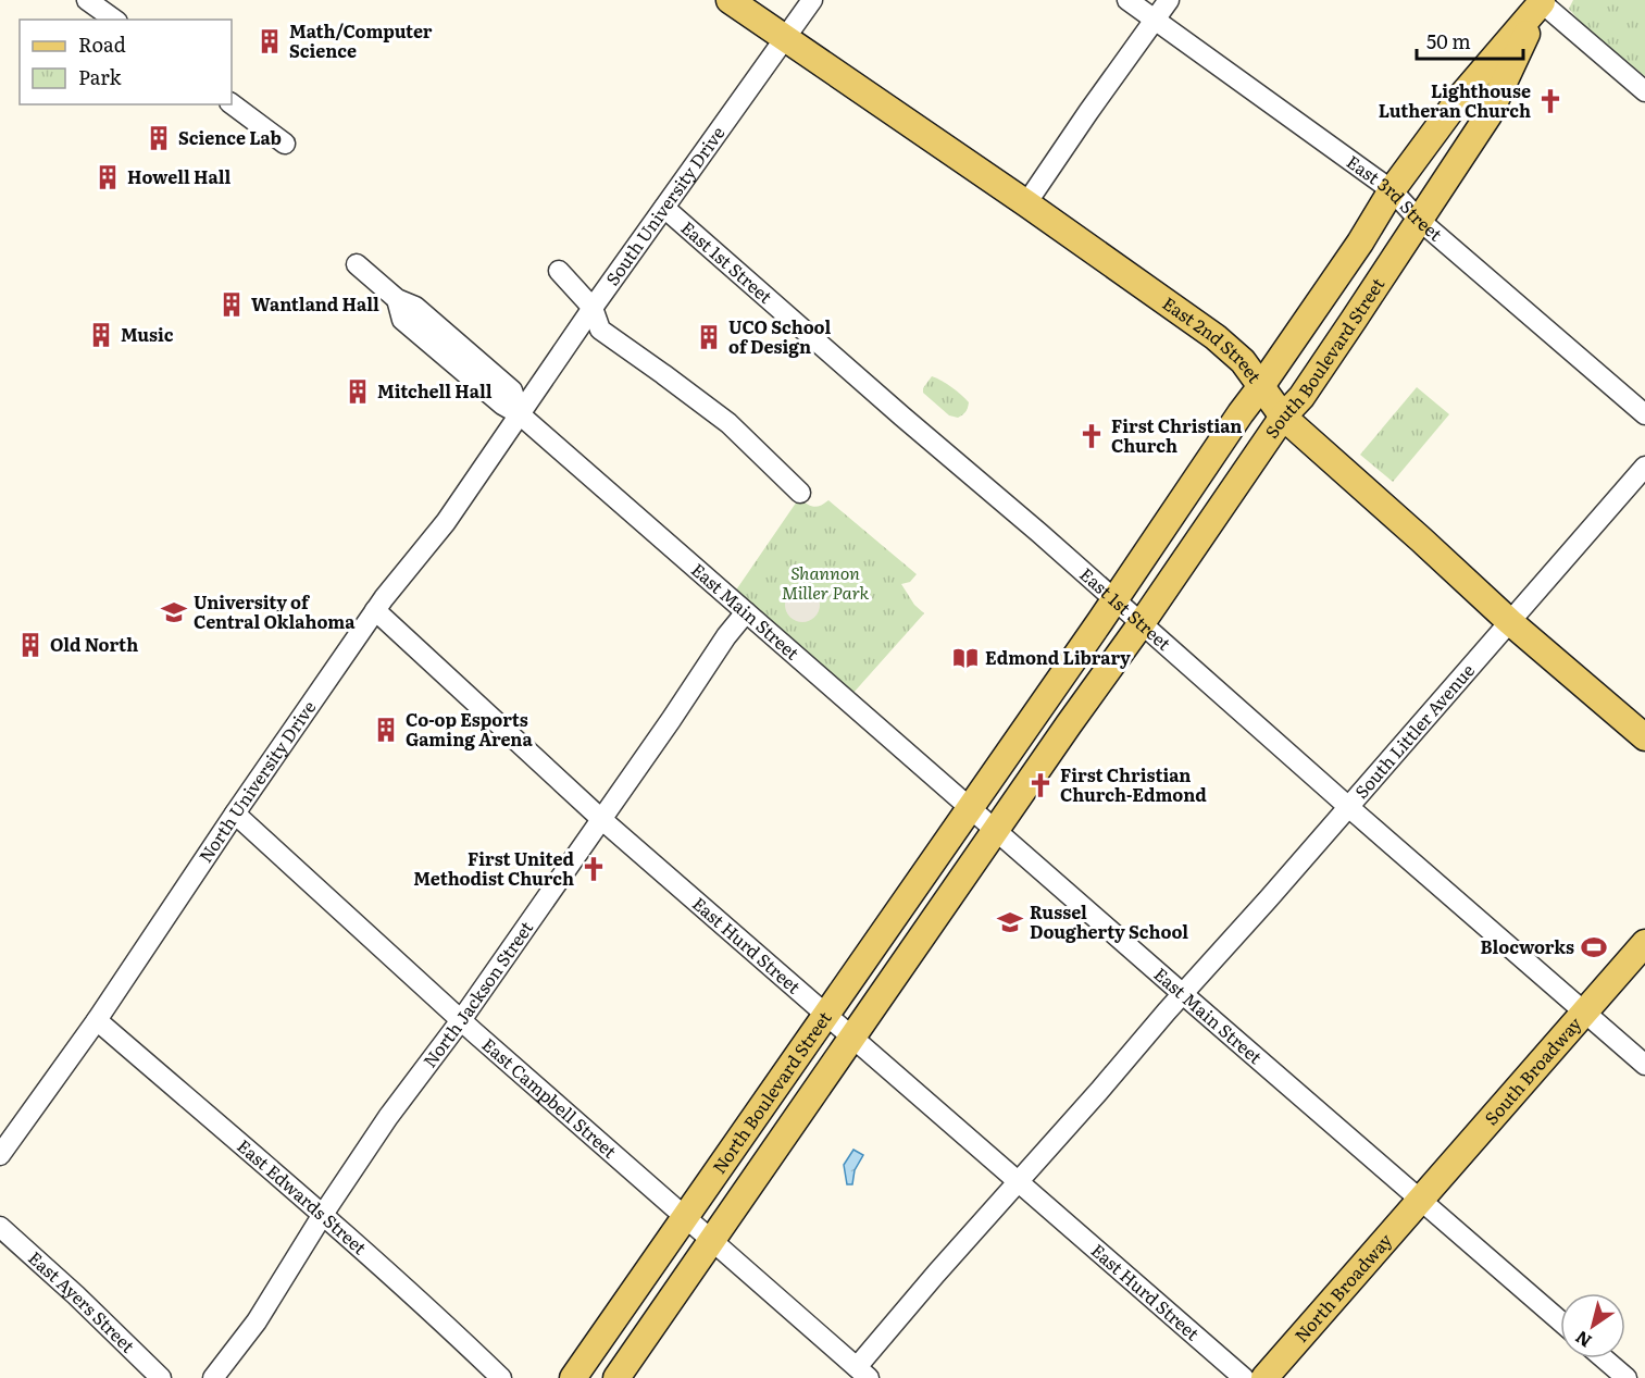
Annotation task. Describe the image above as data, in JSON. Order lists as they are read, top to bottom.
{
  "streets": {
    "main road": [
      "East 2nd Street",
      "South Boulevard Street",
      "South Broadway",
      "North Boulevard Street",
      "North Broadway"
    ],
    "street": [
      "East 3rd Street",
      "South University Drive",
      "East 1st Street",
      "East Main Street",
      "South Littler Avenue",
      "North University Drive",
      "East Hurd Street",
      "North Jackson Street",
      "East Campbell Street",
      "East Edwards Street",
      "East Ayers Street"
    ]
  },
  "crossings": [
    ["East 3rd Street", "South Boulevard Street"],
    ["South University Drive", "East 1st Street"],
    ["South University Drive", "East 2nd Street"],
    ["South University Drive", "East Main Street"],
    ["South University Drive", "North University Drive"],
    ["East 1st Street", "South Boulevard Street"],
    ["East 1st Street", "South Littler Avenue"],
    ["East 1st Street", "South Broadway"],
    ["East 2nd Street", "South Boulevard Street"],
    ["East 2nd Street", "South Littler Avenue"],
    ["South Boulevard Street", "East Main Street"],
    ["South Boulevard Street", "North Boulevard Street"],
    ["East Main Street", "South Littler Avenue"],
    ["East Main Street", "North University Drive"],
    ["East Main Street", "North Jackson Street"],
    ["East Main Street", "South Broadway"],
    ["East Main Street", "North Boulevard Street"],
    ["East Main Street", "North Broadway"],
    ["South Littler Avenue", "East Hurd Street"],
    ["South Littler Avenue", "East Campbell Street"],
    ["North University Drive", "East Hurd Street"],
    ["North University Drive", "East Campbell Street"],
    ["North University Drive", "East Edwards Street"],
    ["East Hurd Street", "North Jackson Street"],
    ["East Hurd Street", "North Boulevard Street"],
    ["North Jackson Street", "East Campbell Street"],
    ["North Jackson Street", "East Edwards Street"],
    ["South Broadway", "North Broadway"],
    ["North Boulevard Street", "East Campbell Street"]
  ],
  "parks": ["Shannon Miller Park"],
  "places": {
    "building": [
      "Math/Computer Science",
      "Science Lab",
      "Howell Hall",
      "Wantland Hall",
      "Music",
      "UCO School of Design",
      "Mitchell Hall",
      "Old North",
      "Co-op Esports Gaming Arena"
    ],
    "church": [
      "Lighthouse Lutheran Church",
      "First Christian Church",
      "First Christian Church-Edmond",
      "First United Methodist Church"
    ],
    "school or university": ["University of Central Oklahoma", "Russel Dougherty School"],
    "library": ["Edmond Library"],
    "sports": ["Blocworks"]
  },
  "legend": ["Road", "Park"],
  "scale_bar": "50 m",
  "north": "bottom left"
}
